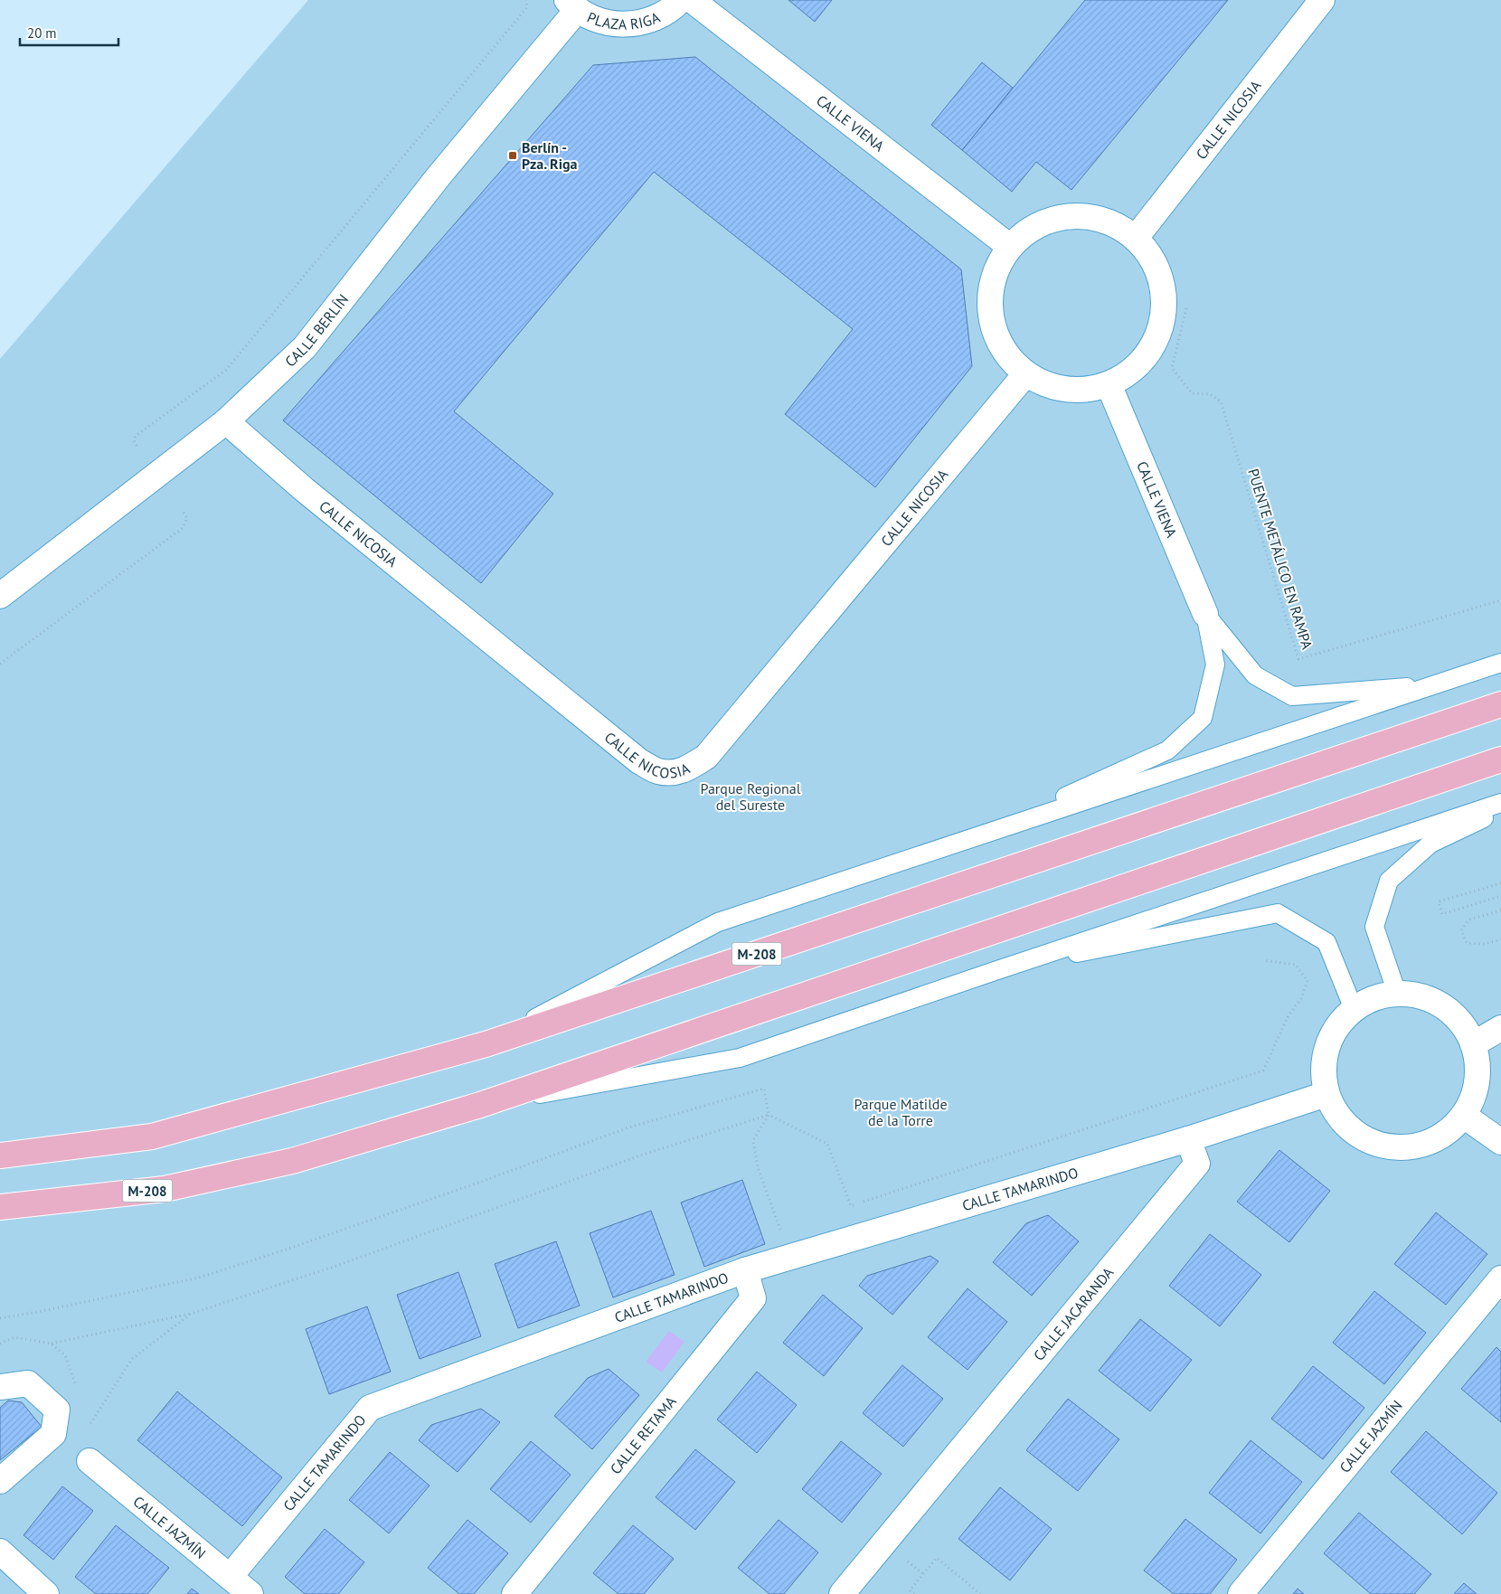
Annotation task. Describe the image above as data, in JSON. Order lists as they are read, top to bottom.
{
  "streets": {
    "main road": ["M-208"],
    "street": [
      "PLAZA RIGA",
      "CALLE NICOSIA",
      "CALLE VIENA",
      "CALLE BERLÍN",
      "CALLE TAMARINDO",
      "CALLE JACARANDA",
      "CALLE RETAMA",
      "CALLE JAZMÍN"
    ],
    "path": ["PUENTE METÁLICO EN RAMPA"]
  },
  "crossings": [
    ["PLAZA RIGA", "CALLE BERLÍN"],
    ["CALLE NICOSIA", "CALLE BERLÍN"],
    ["CALLE TAMARINDO", "CALLE JACARANDA"],
    ["CALLE TAMARINDO", "CALLE RETAMA"],
    ["CALLE TAMARINDO", "CALLE JAZMÍN"]
  ],
  "parks": ["Parque Regional del Sureste", "Parque Matilde de la Torre"],
  "places": {
    "transit": ["Berlín - Pza. Riga"]
  },
  "scale_bar": "20 m"
}
